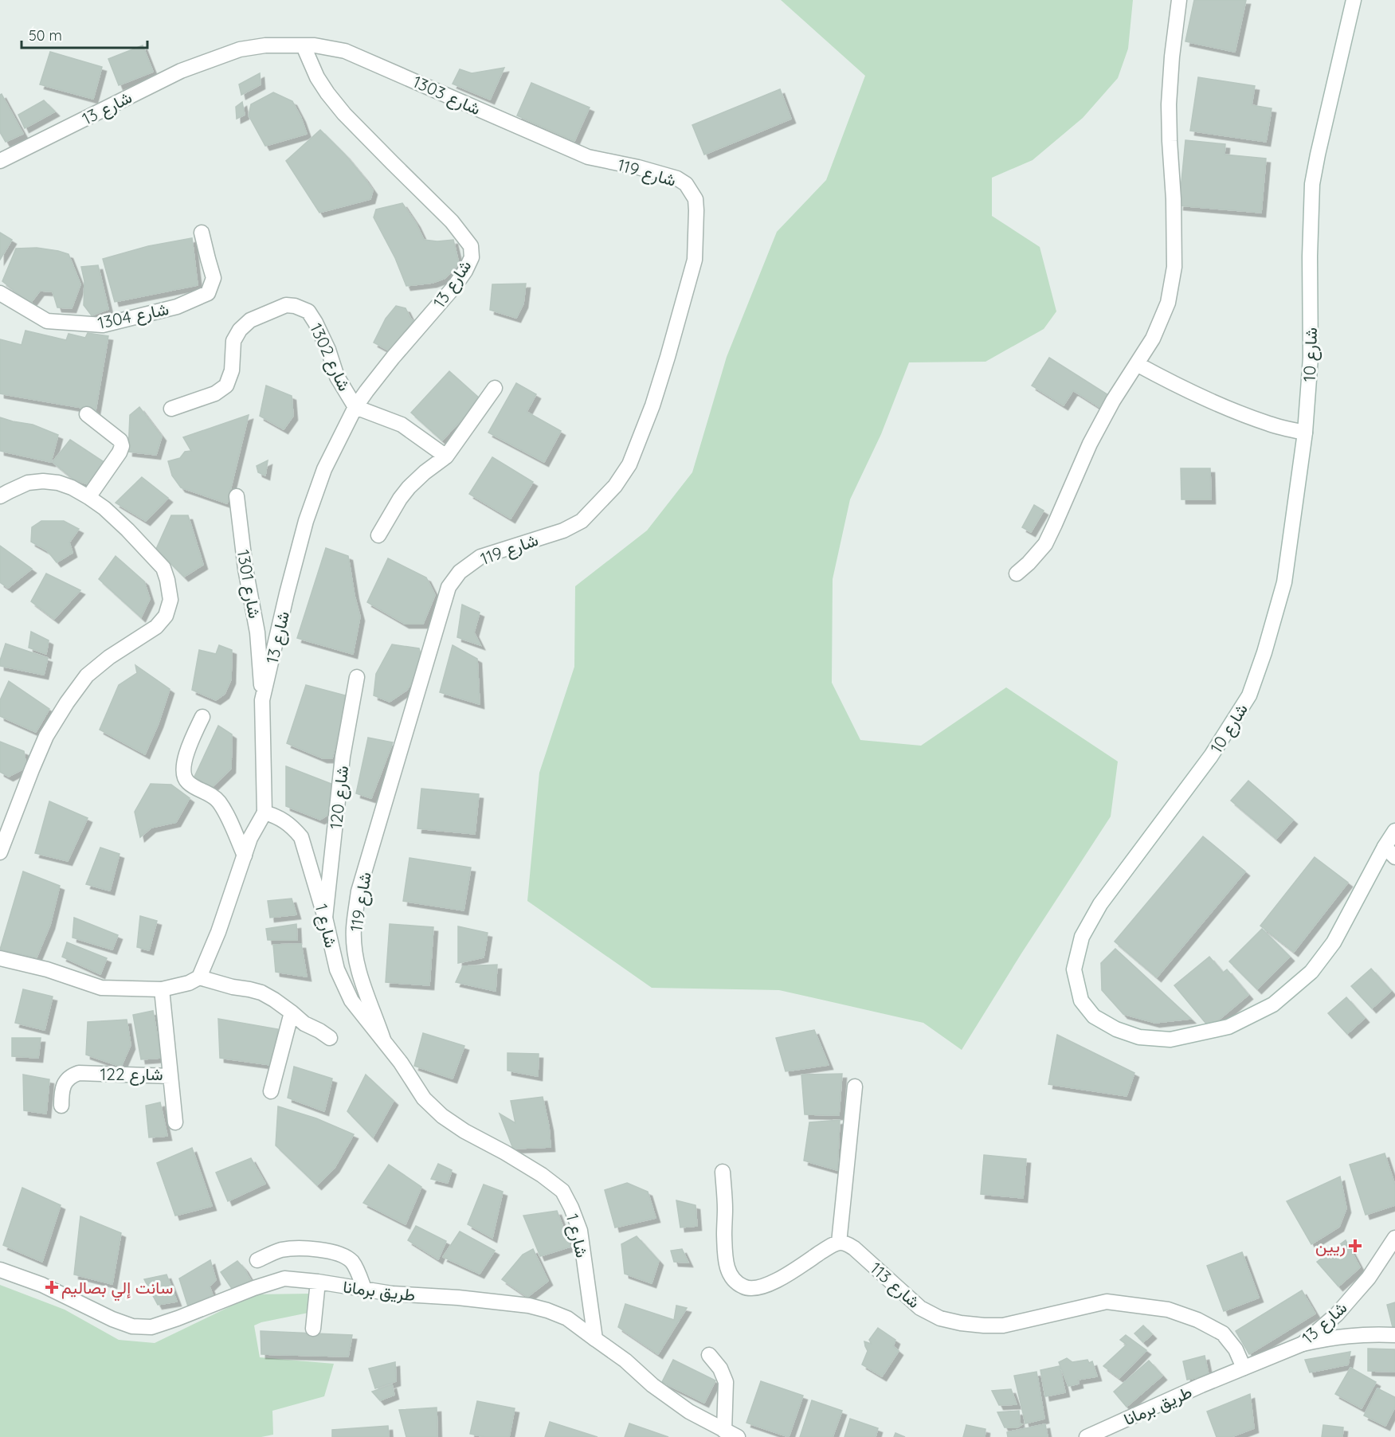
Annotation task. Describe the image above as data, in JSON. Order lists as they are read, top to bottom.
{
  "streets": {
    "street": [
      "شارع 1303",
      "شارع 13",
      "شارع 119",
      "شارع 1304",
      "شارع 10",
      "شارع 1302",
      "شارع 1301",
      "شارع 120",
      "شارع 1",
      "شارع 122",
      "شارع 113",
      "طريق برمانا"
    ]
  },
  "crossings": [
    ["شارع 1303", "شارع 13"],
    ["شارع 1303", "شارع 119"],
    ["شارع 13", "شارع 1302"],
    ["شارع 13", "شارع 1301"],
    ["شارع 13", "شارع 1"],
    ["شارع 13", "شارع 113"],
    ["شارع 13", "طريق برمانا"],
    ["شارع 119", "شارع 1"],
    ["شارع 120", "شارع 1"],
    ["شارع 1", "طريق برمانا"]
  ],
  "places": {
    "health": ["ريين", "سانت إلي بصاليم"]
  },
  "scale_bar": "50 m"
}
